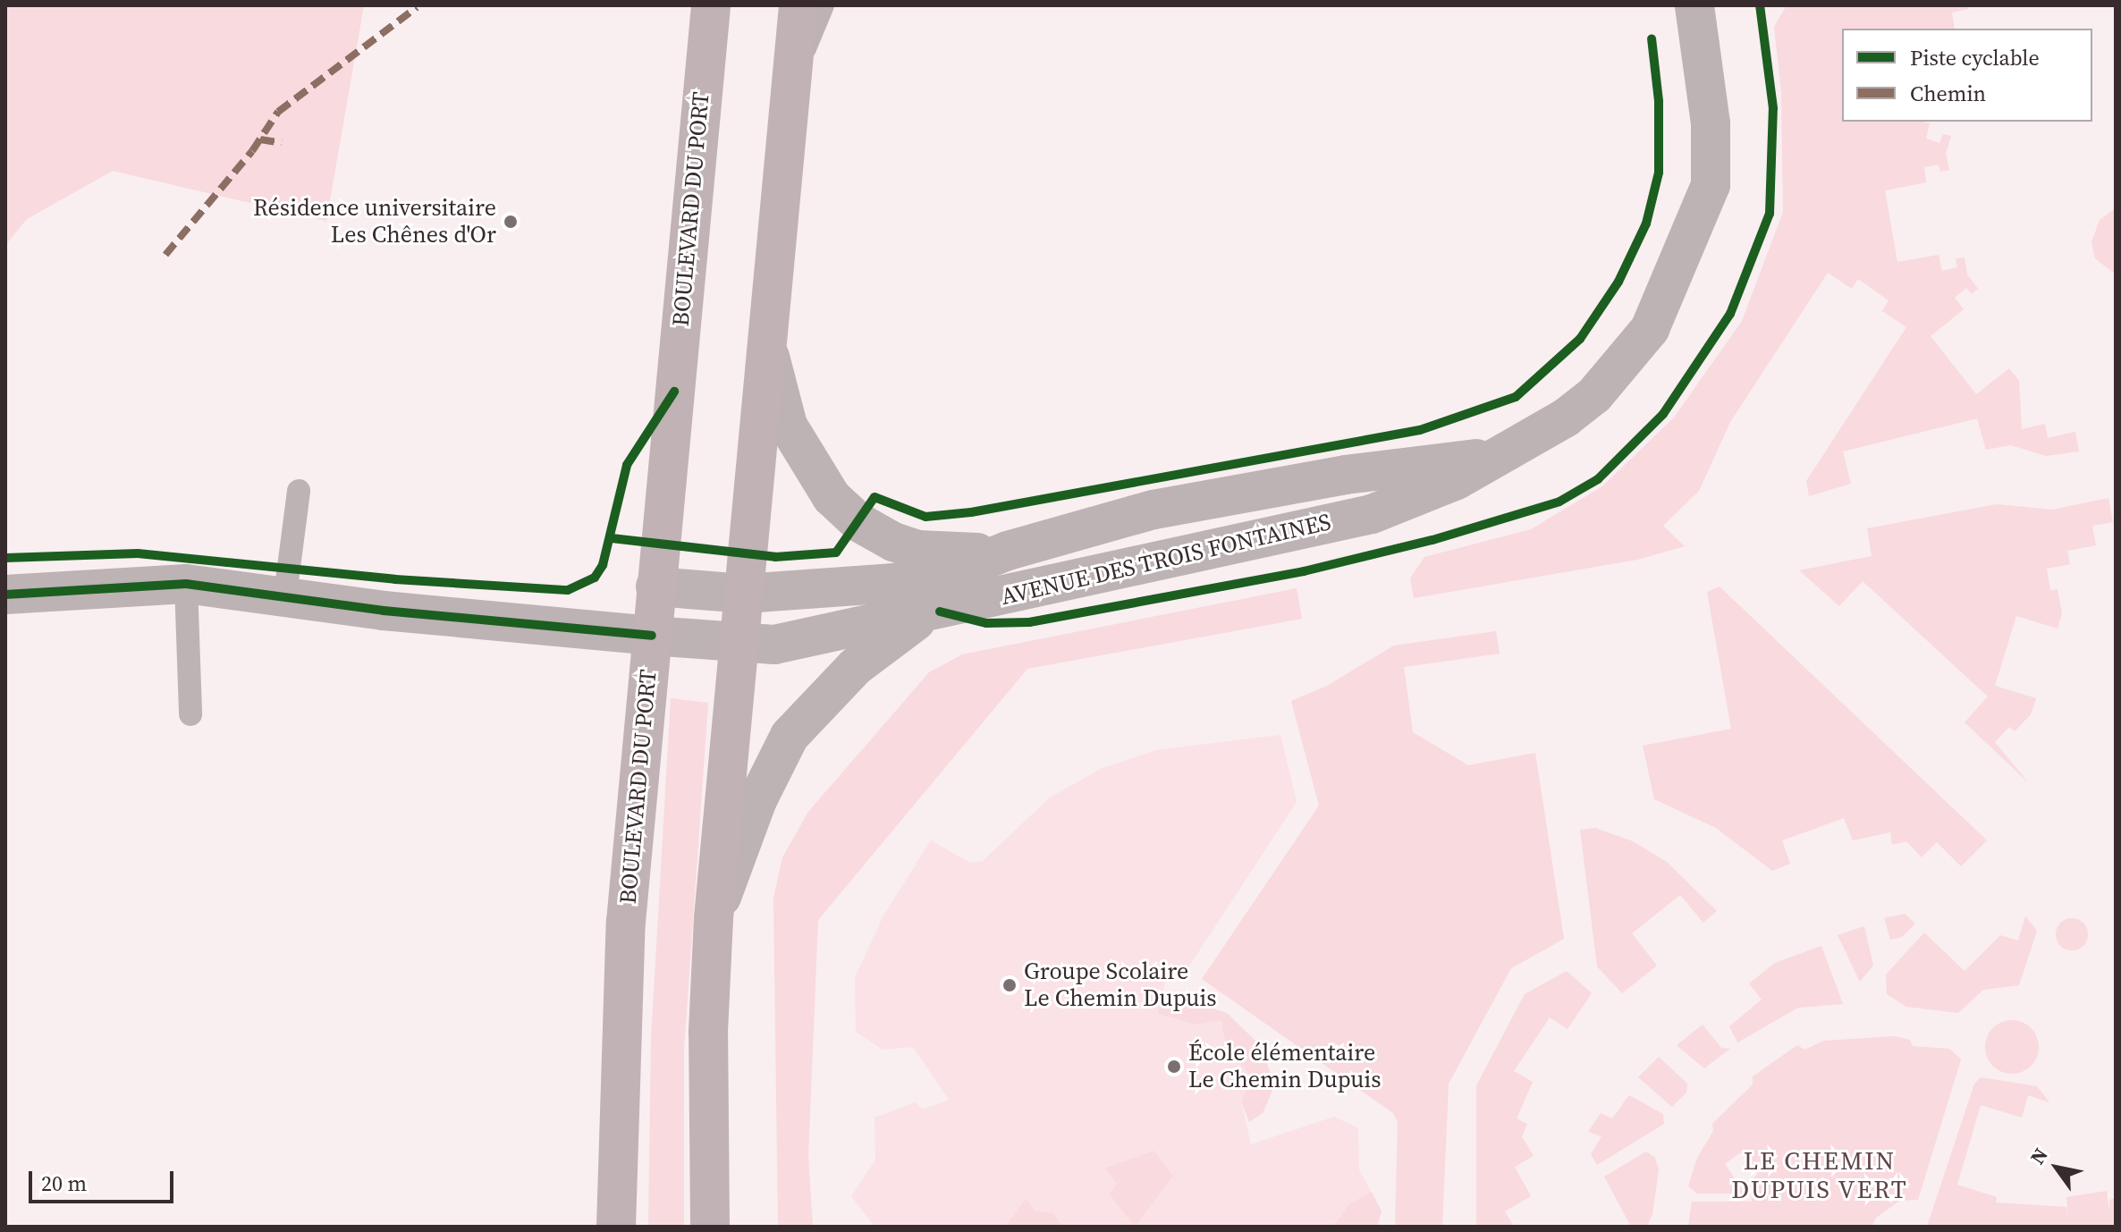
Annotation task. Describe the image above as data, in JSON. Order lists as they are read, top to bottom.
{
  "streets": {
    "main road": ["BOULEVARD DU PORT"],
    "street": ["AVENUE DES TROIS FONTAINES"]
  },
  "crossings": [
    ["BOULEVARD DU PORT", "AVENUE DES TROIS FONTAINES"]
  ],
  "districts": ["LE CHEMIN DUPUIS VERT"],
  "places": ["Résidence universitaire Les Chênes d'Or", "Groupe Scolaire Le Chemin Dupuis", "École élémentaire Le Chemin Dupuis"],
  "legend": ["Piste cyclable", "Chemin"],
  "scale_bar": "20 m",
  "north": "top left"
}
